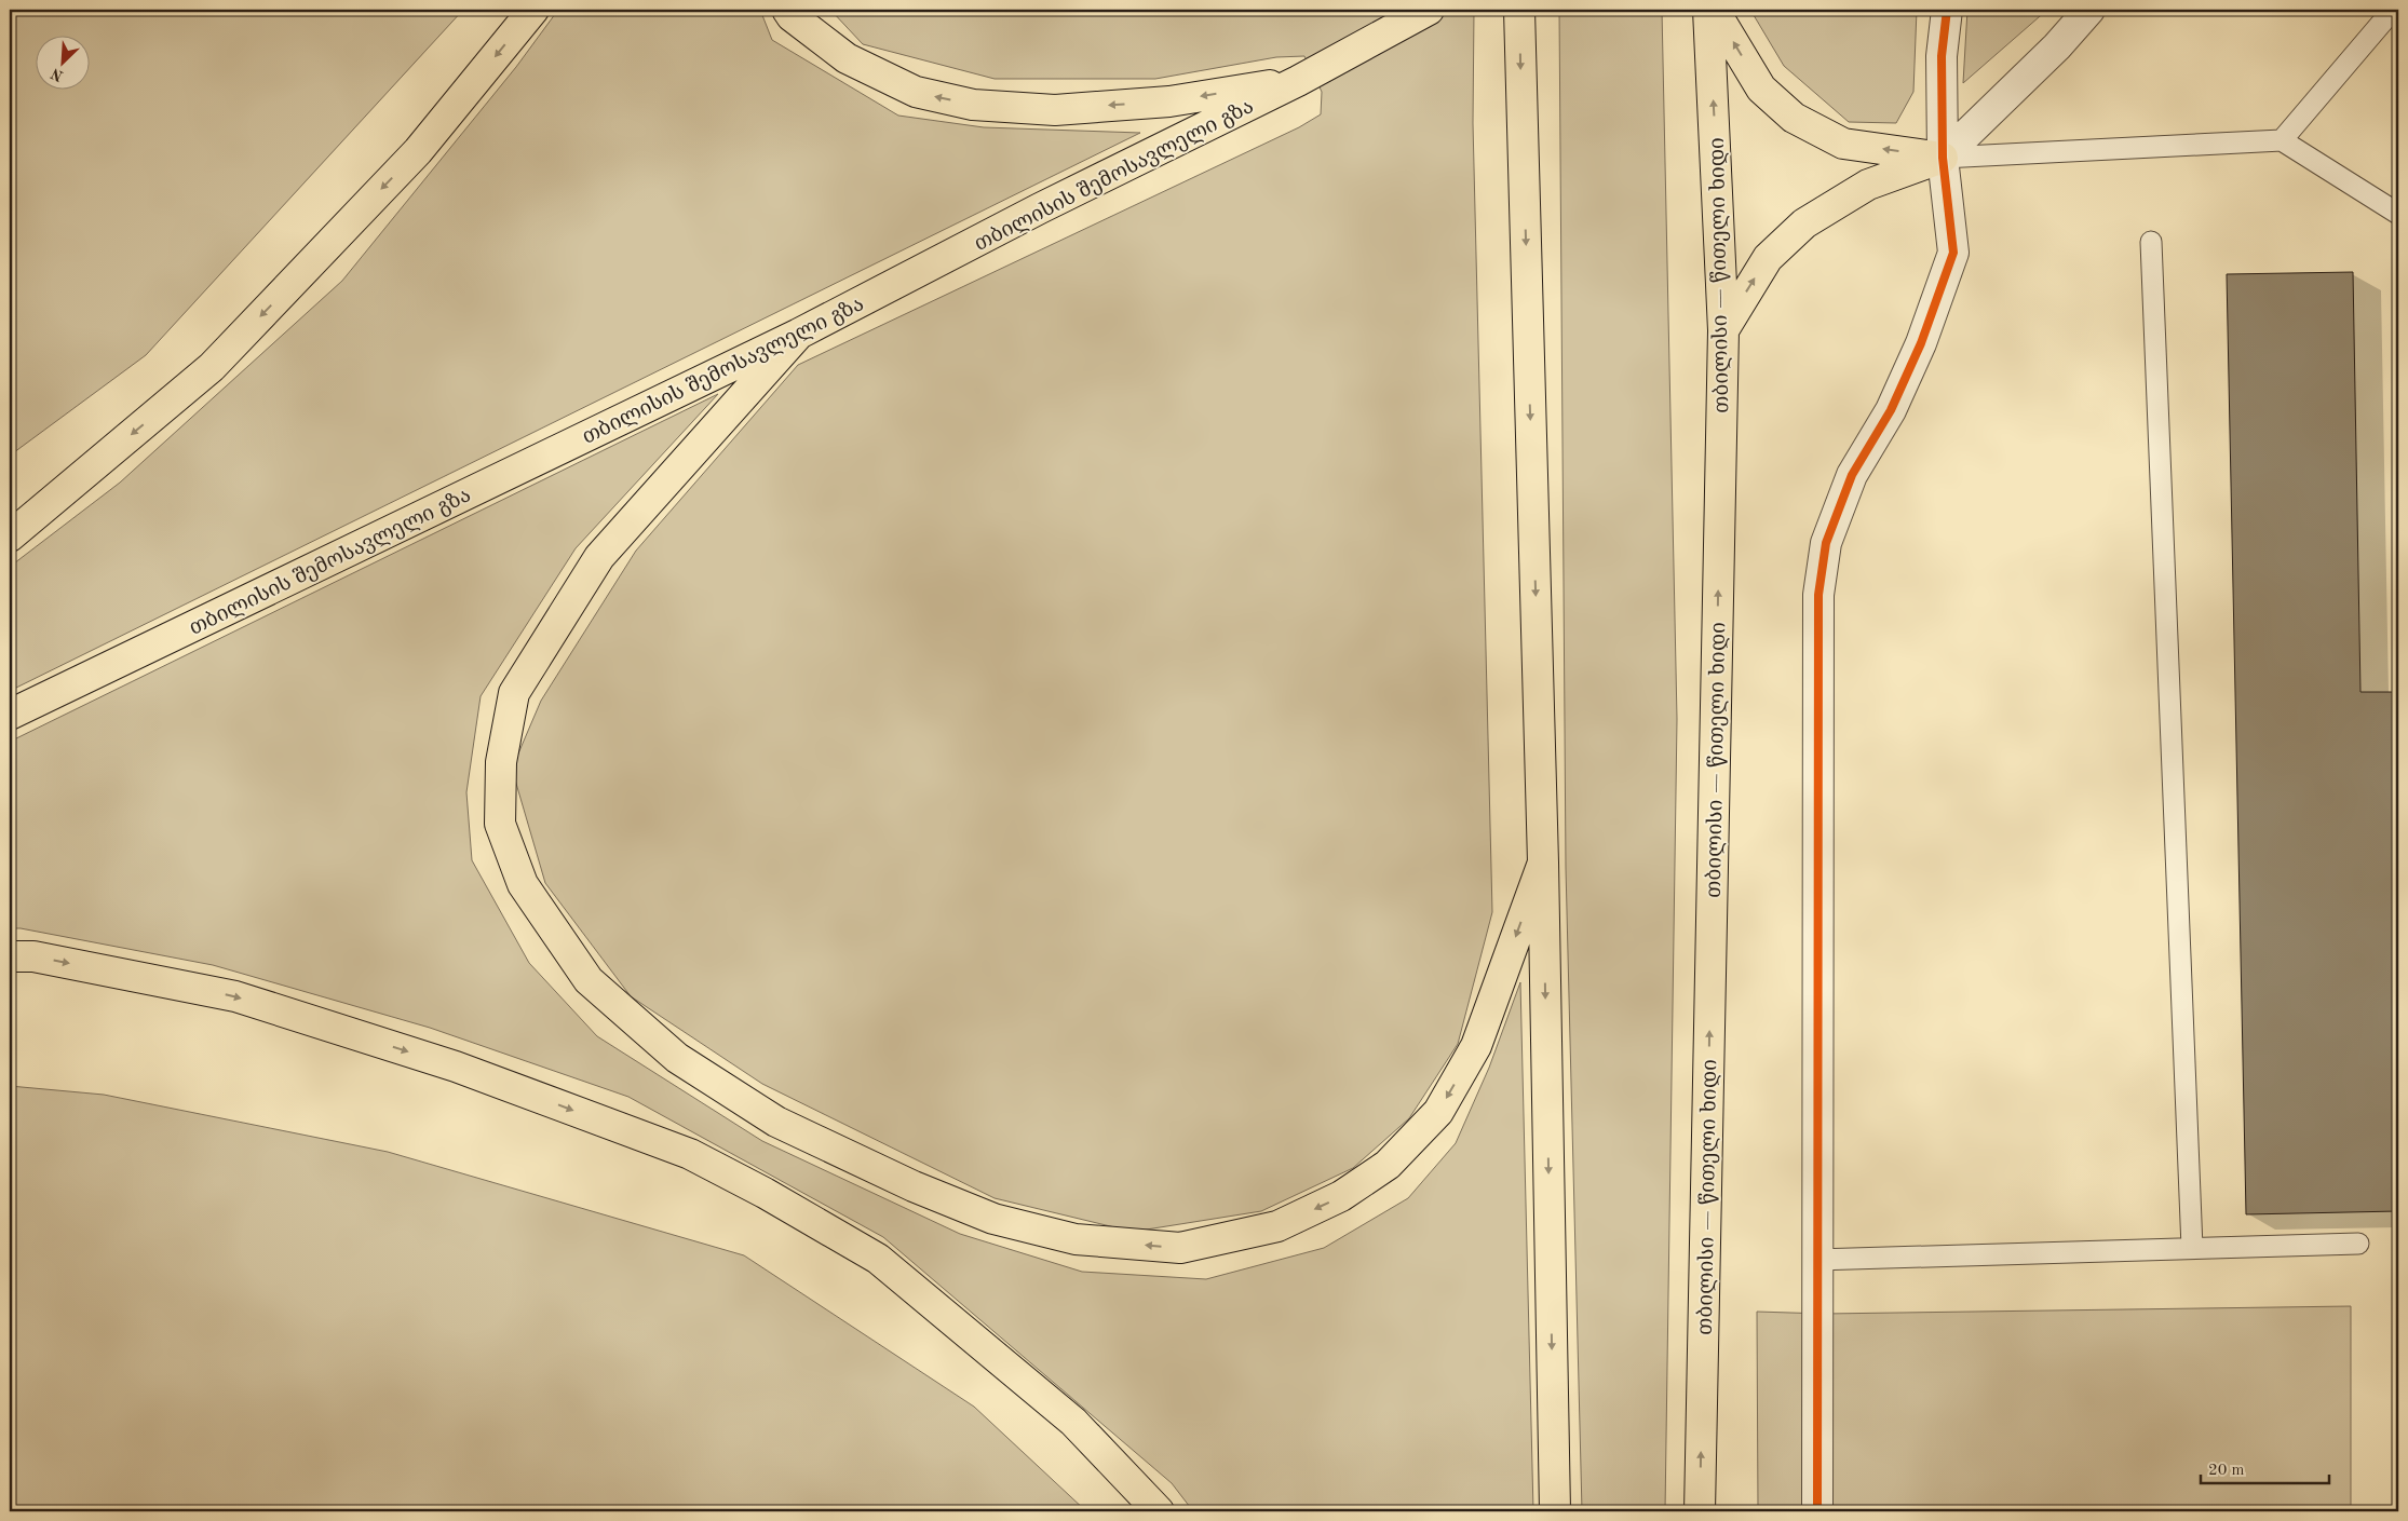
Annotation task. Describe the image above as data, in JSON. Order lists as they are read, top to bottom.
{
  "streets": {
    "highway": ["თბილისის შემოსავლელი გზა", "თბილისი — წითელი ხიდი"]
  },
  "scale_bar": "20 m",
  "north": "bottom left"
}
